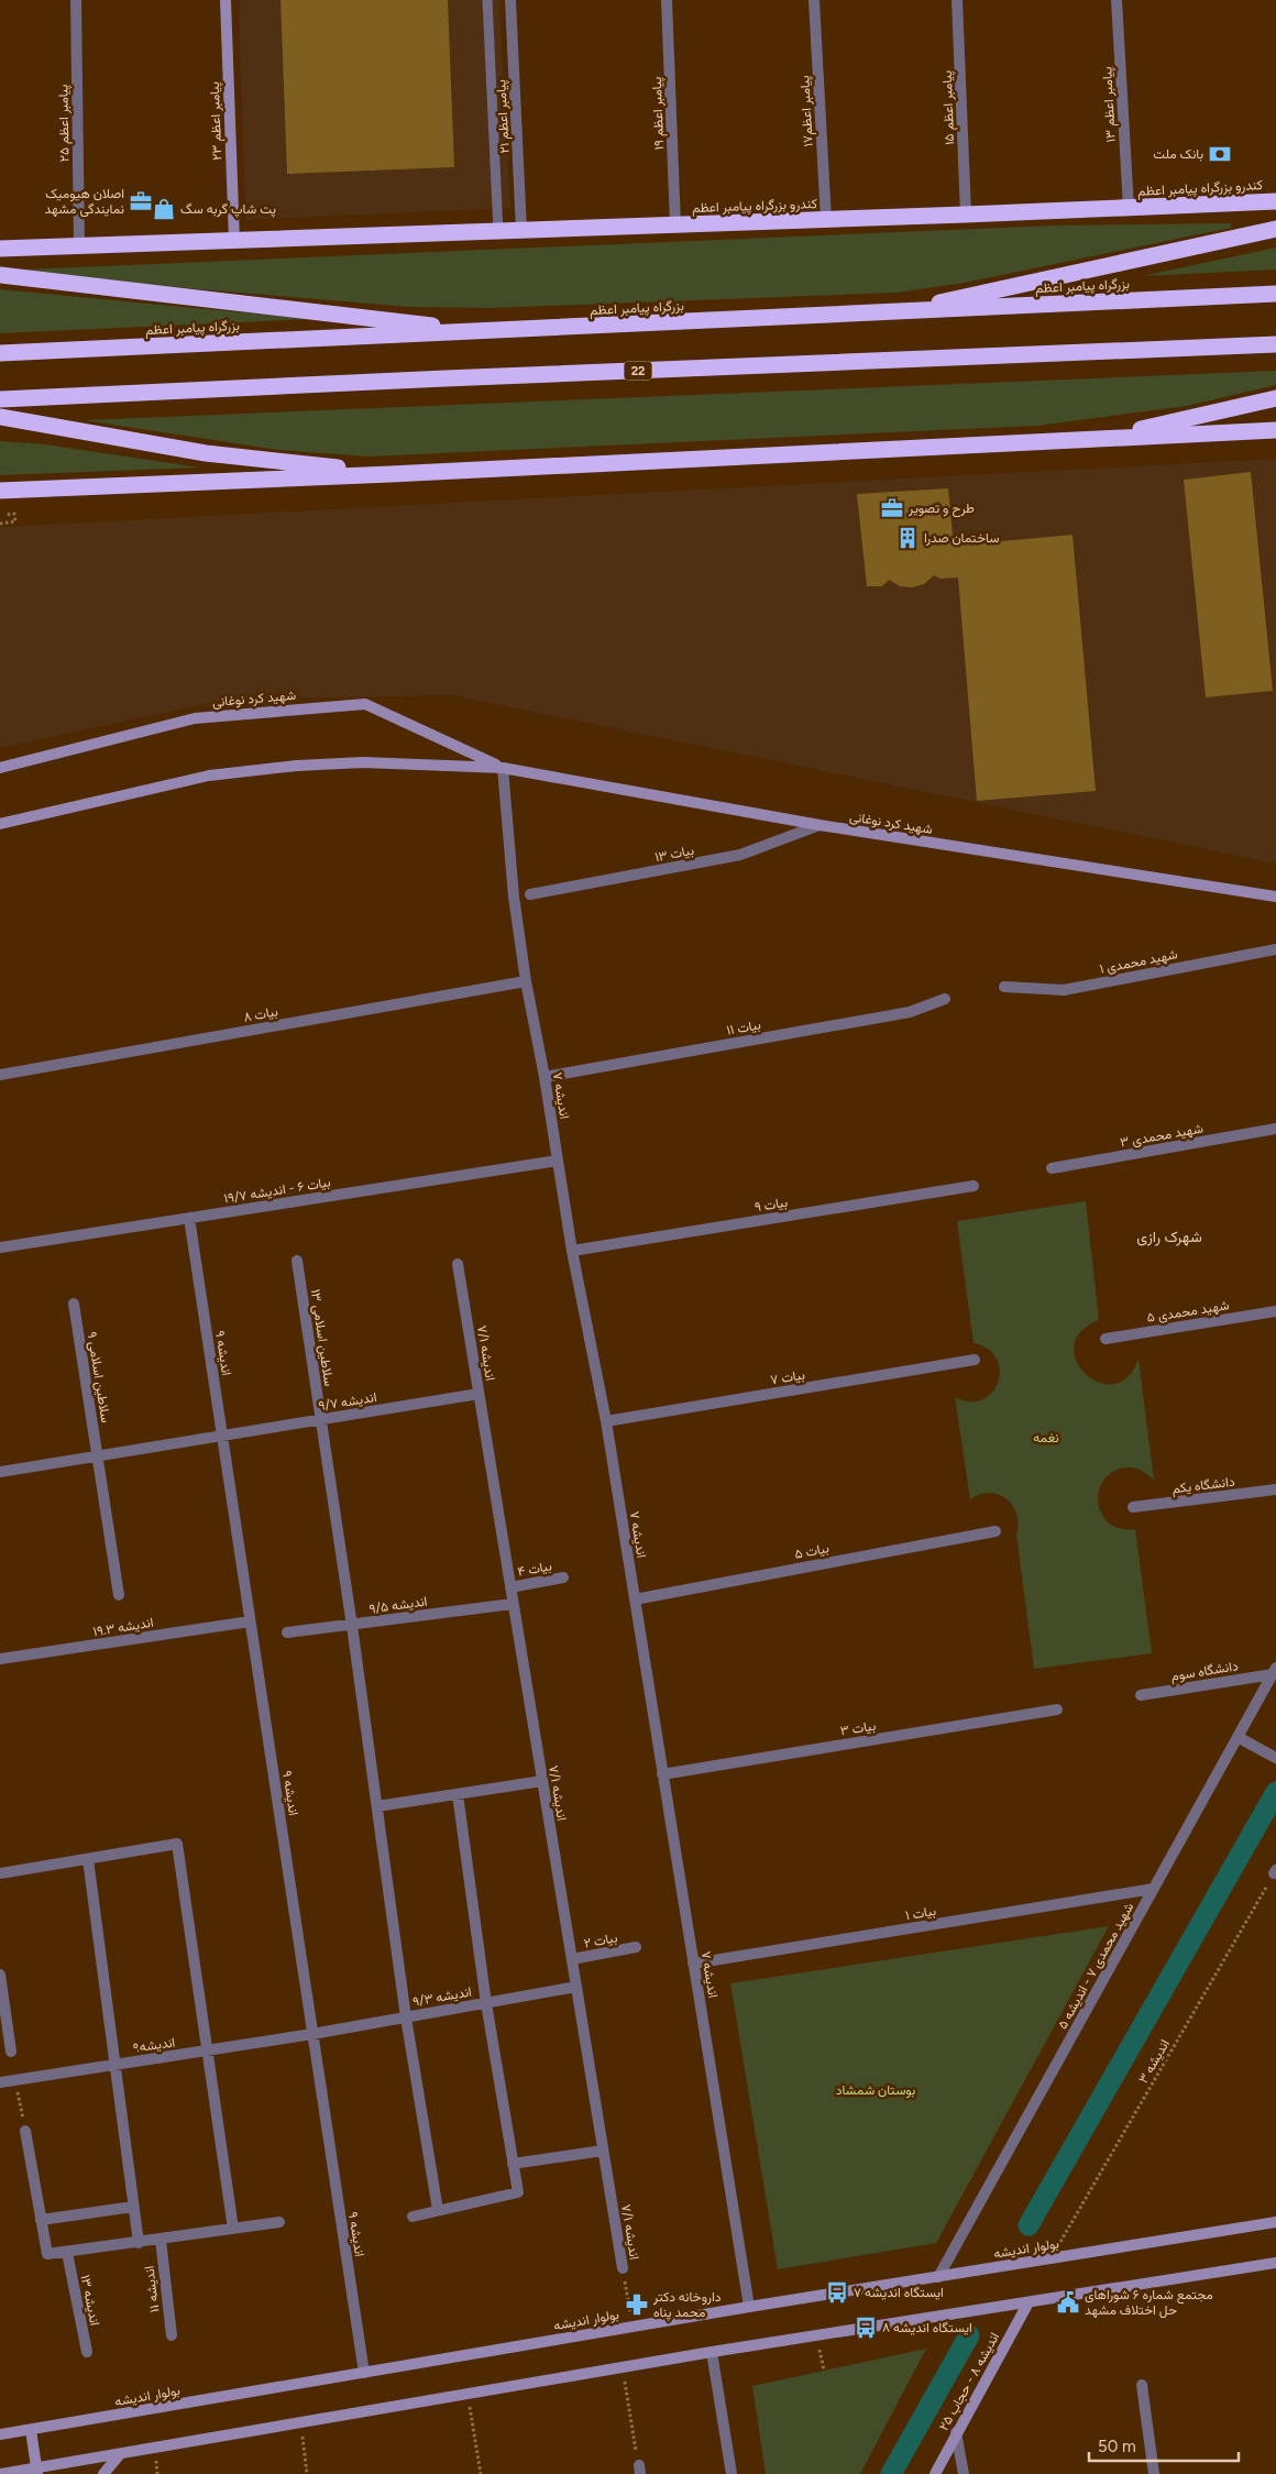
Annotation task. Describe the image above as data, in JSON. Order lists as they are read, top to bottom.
{
  "streets": {
    "highway": ["کندرو بزرگراه پیامبر اعظم", "بزرگراه پیامبر اعظم", "22"],
    "main road": [
      "پیامبر اعظم ۲۳",
      "شهید کرد نوغانی",
      "بولوار اندیشه",
      "اندیشه ۸ - حجاب ۲۵"
    ],
    "street": [
      "پیامبر اعظم ۱۳",
      "پیامبر اعظم ۱۵",
      "پیامبر اعظم۱۷",
      "پیامبر اعظم ۱۹",
      "پیامبر اعظم ۲۱",
      "پیامبر اعظم ۲۵",
      "بیات ۱۳",
      "شهید محمدی ۱",
      "بیات ۸",
      "بیات ۱۱",
      "اندیشه ۷",
      "شهید محمدی ۳",
      "بیات ۶ - اندیشه ۱۹/۷",
      "بیات ۹",
      "شهید محمدی ۵",
      "سلاطین اسلامی ۱۳",
      "اندیشه ۹",
      "اندیشه ۷/۱",
      "سلاطین اسلامی ۹",
      "بیات ۷",
      "اندیشه ۹/۷",
      "دانشگاه یکم",
      "بیات ۵",
      "بیات ۴",
      "اندیشه ۹/۵",
      "اندیشه ۱۹.۳",
      "دانشگاه سوم",
      "بیات ۳",
      "بیات ۱",
      "بیات ۲",
      "شهید محمدی ۷ - اندیشه ۵",
      "اندیشه ۹/۳",
      "اندیشه۹",
      "اندیشه ۱۱",
      "اندیشه ۱۳"
    ],
    "path": ["اندیشه ۳"]
  },
  "crossings": [
    ["پیامبر اعظم ۱۳", "کندرو بزرگراه پیامبر اعظم"],
    ["پیامبر اعظم ۱۵", "کندرو بزرگراه پیامبر اعظم"],
    ["پیامبر اعظم۱۷", "کندرو بزرگراه پیامبر اعظم"],
    ["پیامبر اعظم ۱۹", "کندرو بزرگراه پیامبر اعظم"],
    ["پیامبر اعظم ۲۱", "کندرو بزرگراه پیامبر اعظم"],
    ["پیامبر اعظم ۲۳", "کندرو بزرگراه پیامبر اعظم"],
    ["پیامبر اعظم ۲۵", "کندرو بزرگراه پیامبر اعظم"],
    ["شهید کرد نوغانی", "بیات ۱۳"],
    ["شهید کرد نوغانی", "اندیشه ۷"],
    ["بیات ۸", "اندیشه ۷"],
    ["بیات ۱۱", "اندیشه ۷"],
    ["اندیشه ۷", "بیات ۶ - اندیشه ۱۹/۷"],
    ["اندیشه ۷", "بیات ۹"],
    ["اندیشه ۷", "بیات ۷"],
    ["اندیشه ۷", "بیات ۵"],
    ["اندیشه ۷", "بیات ۳"],
    ["اندیشه ۷", "بیات ۱"],
    ["اندیشه ۷", "بولوار اندیشه"],
    ["بیات ۶ - اندیشه ۱۹/۷", "اندیشه ۹"],
    ["سلاطین اسلامی ۱۳", "اندیشه ۹/۷"],
    ["سلاطین اسلامی ۱۳", "اندیشه ۹/۵"],
    ["سلاطین اسلامی ۱۳", "اندیشه ۹/۳"],
    ["اندیشه ۹", "اندیشه ۹/۷"],
    ["اندیشه ۹", "اندیشه ۱۹.۳"],
    ["اندیشه ۹", "اندیشه ۹/۳"],
    ["اندیشه ۹", "اندیشه۹"],
    ["اندیشه ۹", "بولوار اندیشه"],
    ["اندیشه ۷/۱", "اندیشه ۹/۷"],
    ["اندیشه ۷/۱", "بیات ۴"],
    ["اندیشه ۷/۱", "اندیشه ۹/۵"],
    ["اندیشه ۷/۱", "بیات ۲"],
    ["اندیشه ۷/۱", "اندیشه ۹/۳"],
    ["اندیشه ۷/۱", "بولوار اندیشه"],
    ["سلاطین اسلامی ۹", "اندیشه ۹/۷"],
    ["دانشگاه سوم", "شهید محمدی ۷ - اندیشه ۵"],
    ["بیات ۱", "شهید محمدی ۷ - اندیشه ۵"],
    ["شهید محمدی ۷ - اندیشه ۵", "بولوار اندیشه"],
    ["اندیشه ۹/۳", "اندیشه۹"],
    ["اندیشه ۳", "بولوار اندیشه"]
  ],
  "districts": ["شهرک رازی"],
  "parks": ["نغمه", "بوستان شمشاد"],
  "places": {
    "bank": ["بانک ملت"],
    "office": ["اصلان هیومیک نمایندگی مشهد", "طرح و تصویر"],
    "shop": ["پت شاپ گربه سگ"],
    "building": ["ساختمان صدرا"],
    "bus stop": ["ایستگاه اندیشه ۷", "ایستگاه اندیشه ۸"],
    "public building": ["مجتمع شماره ۶ شوراهای حل اختلاف مشهد"],
    "pharmacy": ["داروخانه دکتر محمد پناه"]
  },
  "scale_bar": "50 m"
}
